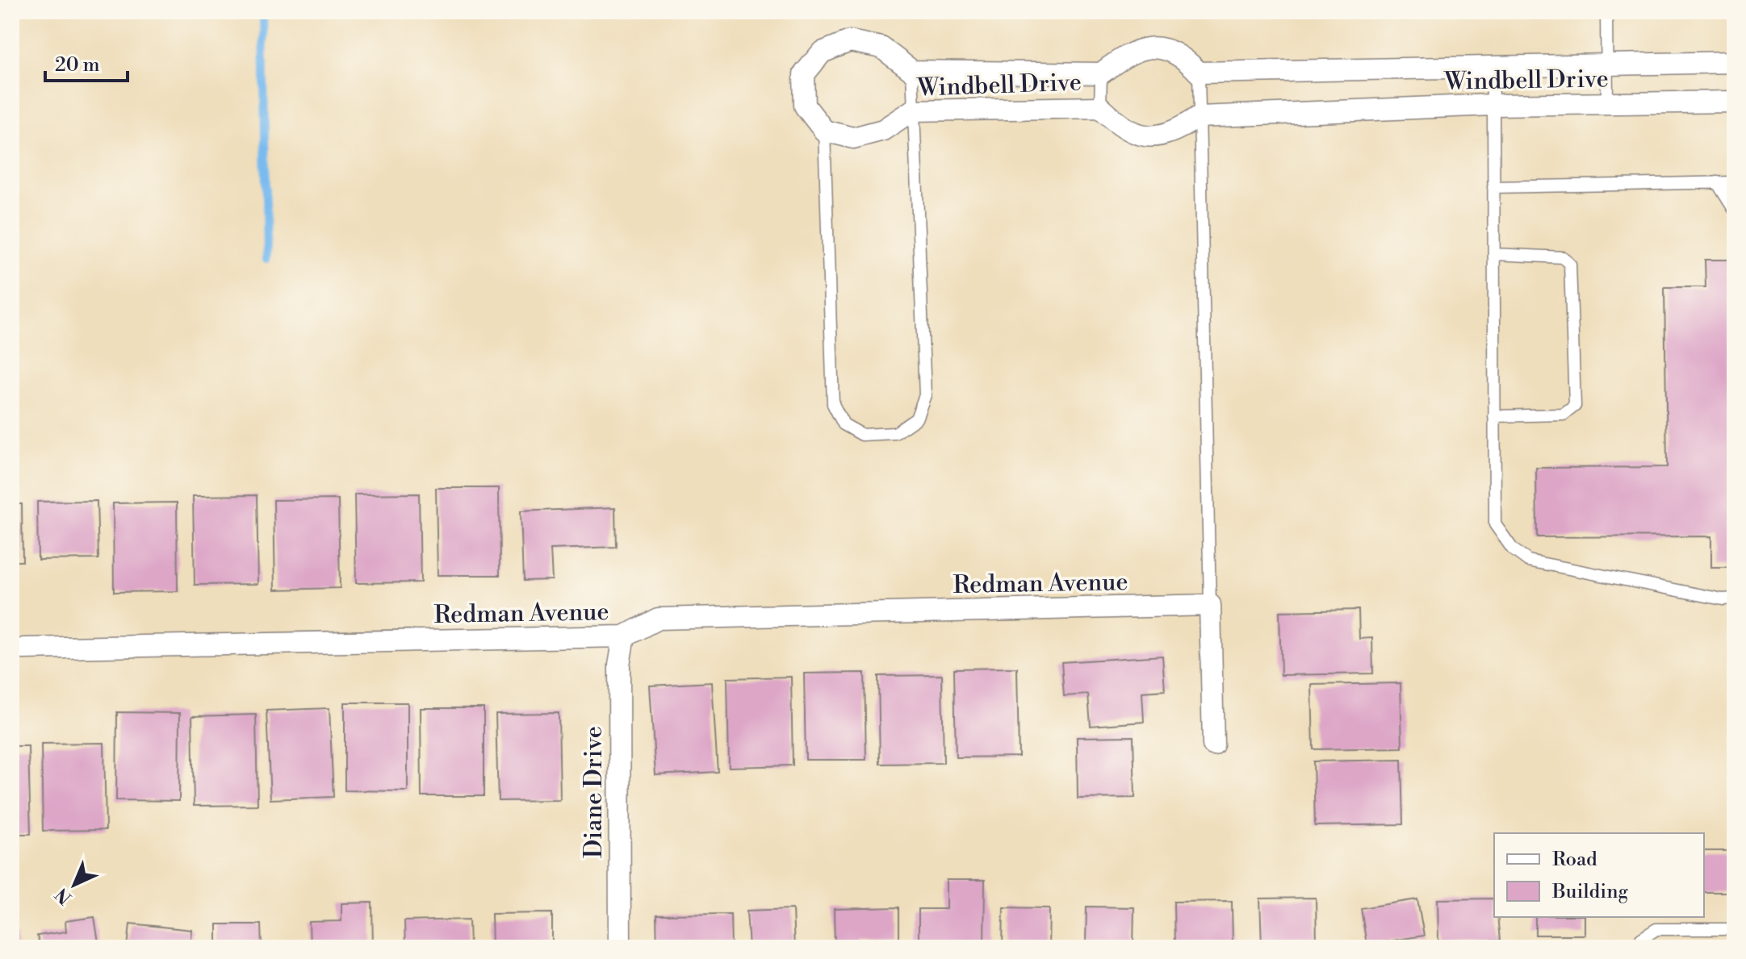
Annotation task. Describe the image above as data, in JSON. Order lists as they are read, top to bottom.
{
  "streets": {
    "street": ["Windbell Drive", "Redman Avenue", "Diane Drive"]
  },
  "crossings": [
    ["Redman Avenue", "Diane Drive"]
  ],
  "legend": ["Road", "Building"],
  "scale_bar": "20 m",
  "north": "bottom left"
}
